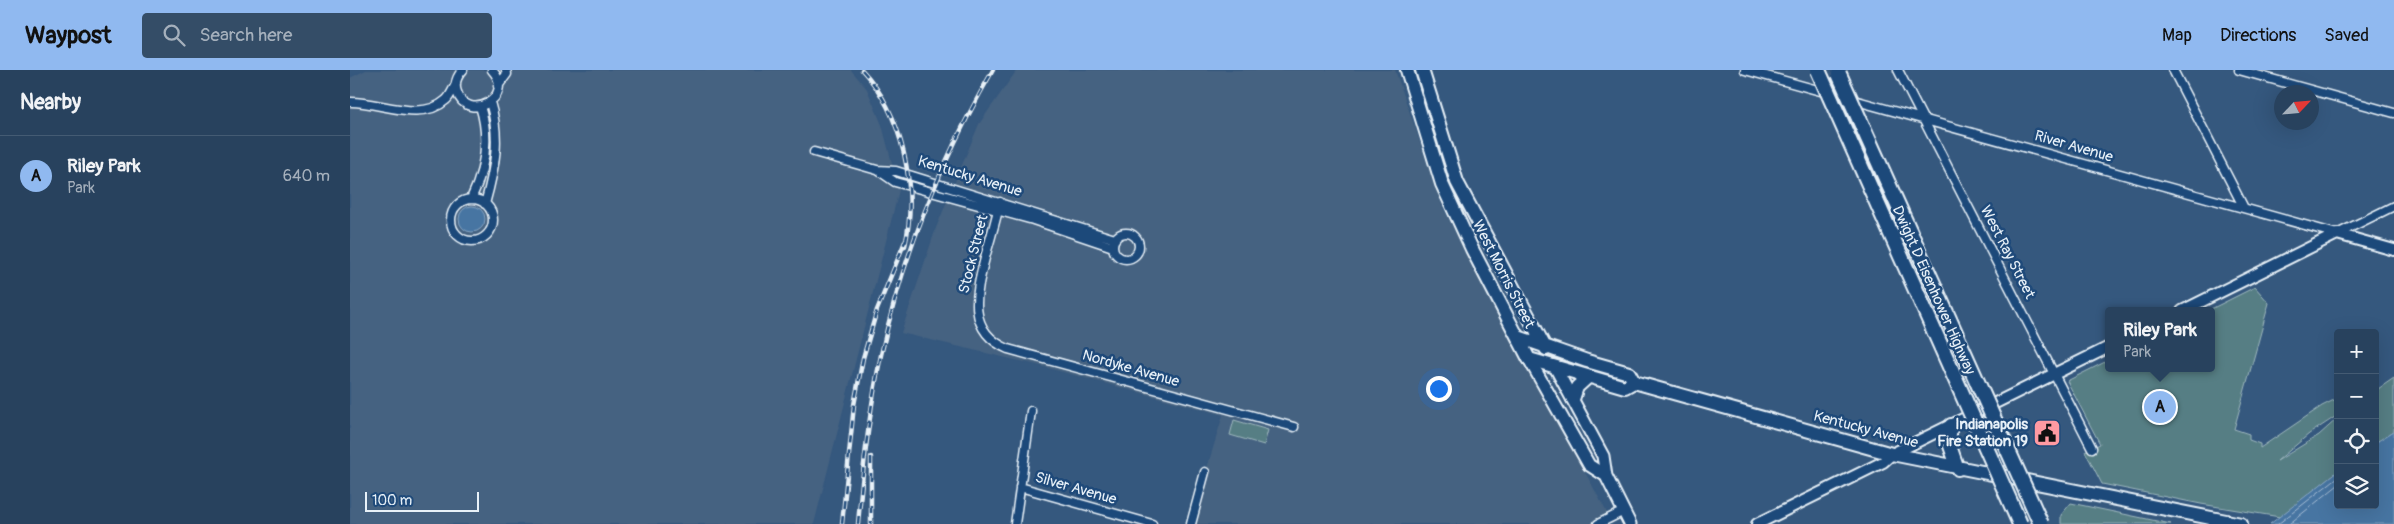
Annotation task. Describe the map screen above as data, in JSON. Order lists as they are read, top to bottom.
{
  "streets": {
    "highway": ["Dwight D Eisenhower Highway"],
    "main road": ["Kentucky Avenue", "West Morris Street"],
    "street": [
      "River Avenue",
      "West Ray Street",
      "Stock Street",
      "Nordyke Avenue",
      "Silver Avenue"
    ]
  },
  "crossings": [
    ["River Avenue", "West Ray Street"],
    ["Kentucky Avenue", "Stock Street"],
    ["Kentucky Avenue", "West Morris Street"],
    ["Stock Street", "Nordyke Avenue"]
  ],
  "places": {
    "public building": ["Indianapolis Fire Station 19"]
  },
  "scale_bar": "100 m",
  "north": "top right",
  "page": {
    "header": "Waypost",
    "search": "Search here",
    "nav": ["Map", "Directions", "Saved"],
    "heading": "Nearby",
    "list": [
      {
        "mark": "A",
        "name": "Riley Park",
        "note": "Park",
        "value": "640 m"
      }
    ],
    "popup": ["Riley Park", "Park"],
    "map_buttons": ["+", "−"],
    "pins": "A",
    "scale": "100 m"
  }
}
